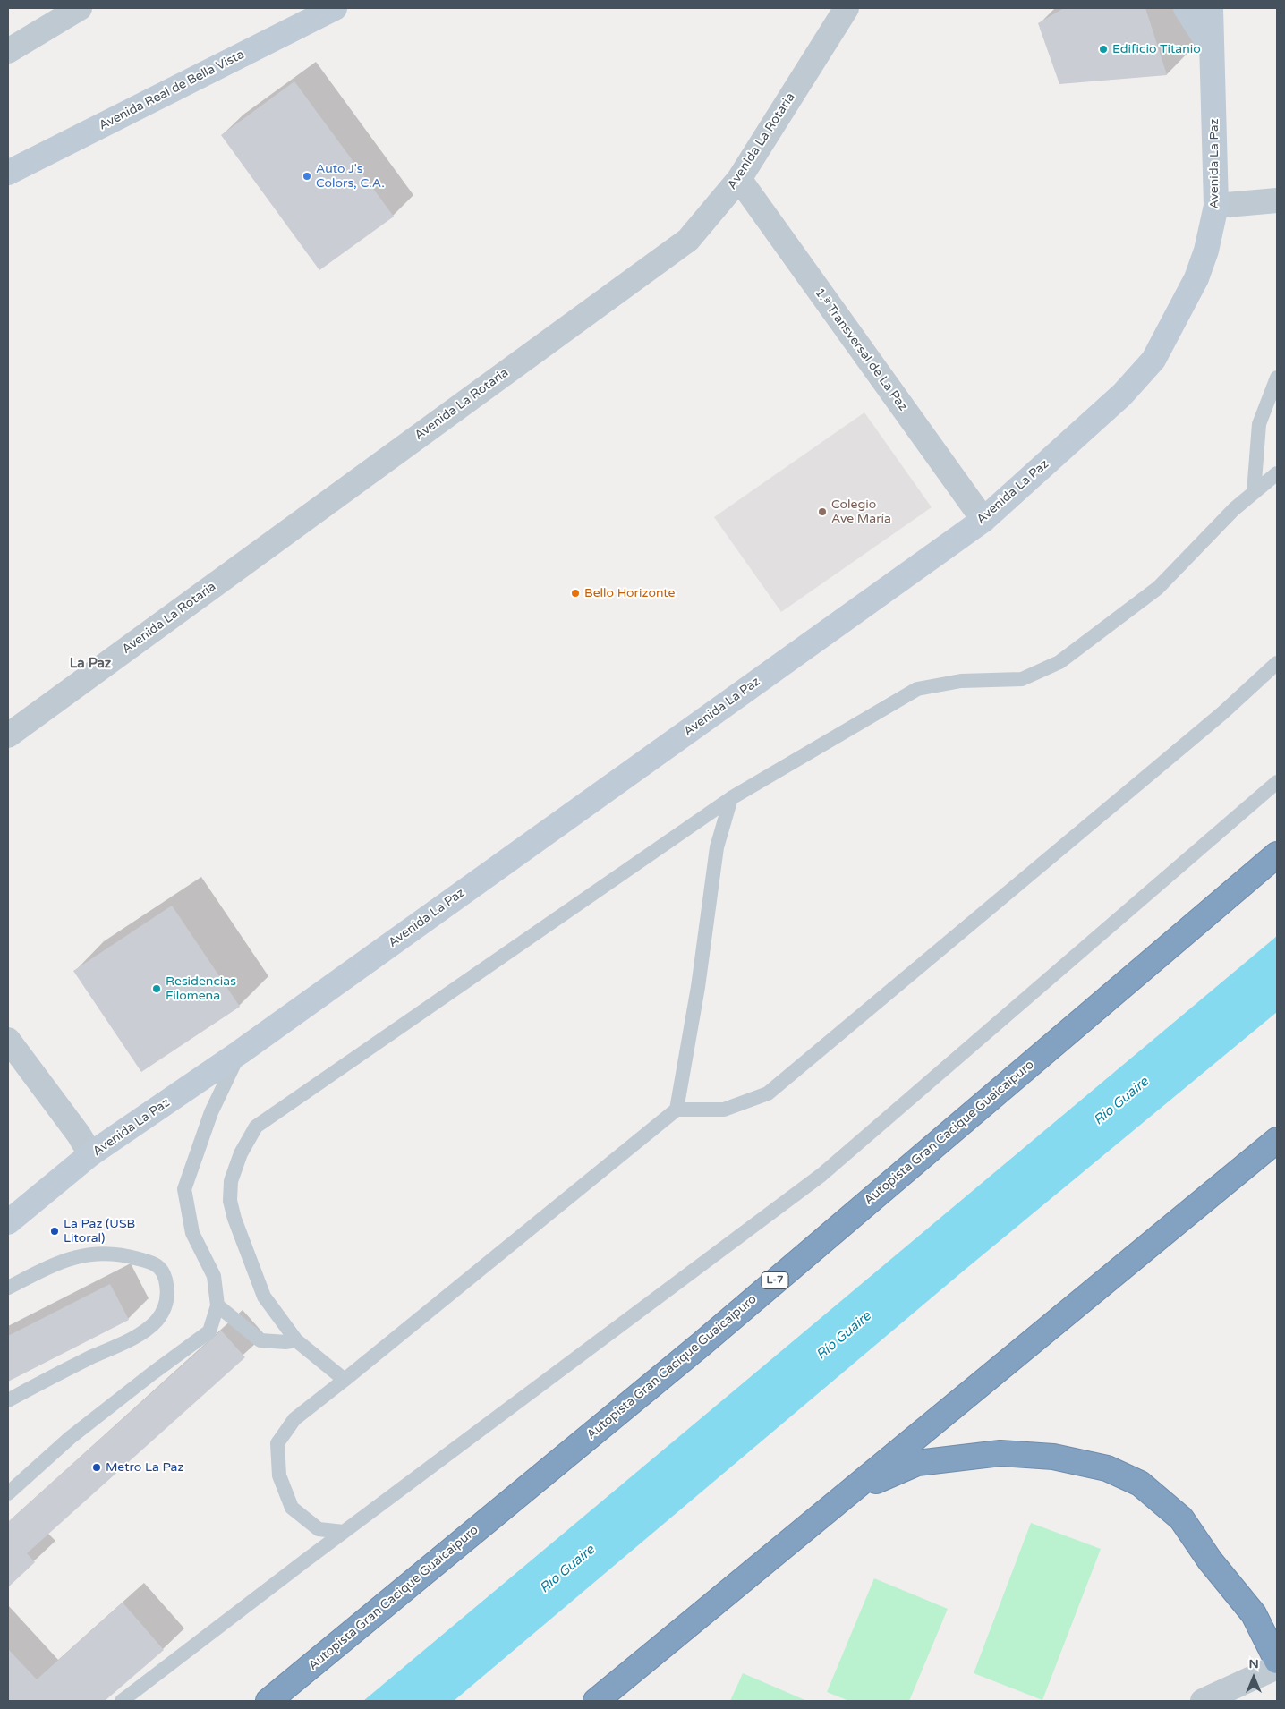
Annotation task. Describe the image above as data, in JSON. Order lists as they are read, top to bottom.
{
  "streets": {
    "highway": ["Autopista Gran Cacique Guaicaipuro", "L-7"],
    "main road": ["Avenida Real de Bella Vista", "Avenida La Paz"],
    "street": ["Avenida La Rotaria", "1.ª Transversal de La Paz"]
  },
  "crossings": [
    ["Avenida La Rotaria", "1.ª Transversal de La Paz"],
    ["Avenida La Paz", "1.ª Transversal de La Paz"]
  ],
  "districts": ["La Paz"],
  "water": ["Río Guaire"],
  "places": [
    "Edificio Titanio",
    "Auto J's Colors, C.A.",
    "Colegio Ave María",
    "Bello Horizonte",
    "Residencias Filomena",
    "La Paz (USB Litoral)",
    "Metro La Paz"
  ],
  "north": "top"
}
